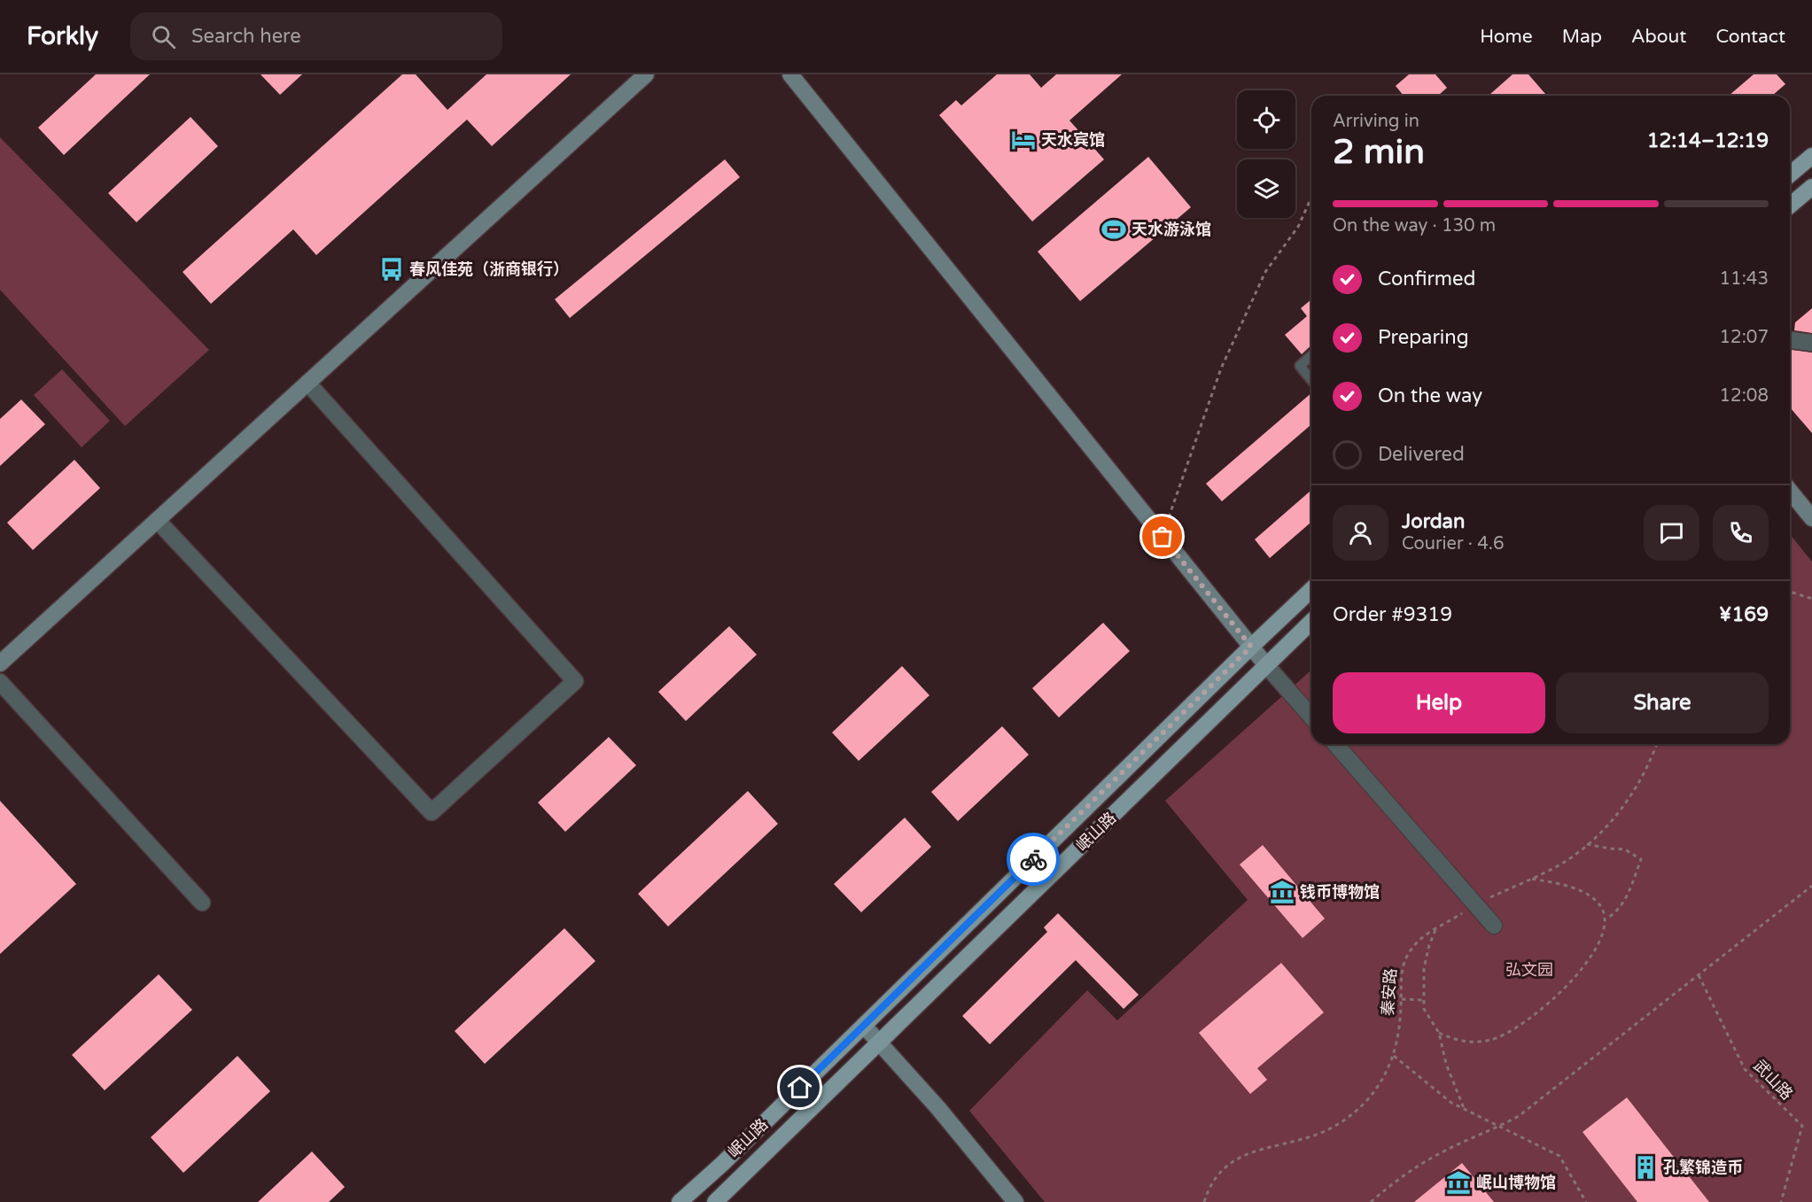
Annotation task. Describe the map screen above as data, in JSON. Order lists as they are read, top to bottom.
{
  "streets": {
    "main road": ["岷山路"],
    "path": ["秦安路", "武山路"]
  },
  "parks": ["弘文园"],
  "places": {
    "hotel": ["天水宾馆"],
    "sports": ["天水游泳馆"],
    "bus stop": ["春风佳苑（浙商银行）"],
    "museum": ["钱币博物馆", "岷山博物馆"],
    "building": ["孔繁锦造币"]
  },
  "page": {
    "header": "Forkly",
    "search": "Search here",
    "nav": [
      "Home",
      "Map",
      "About",
      "Contact"
    ],
    "heading": ["2 min", "Arriving in", "12:14–12:19"],
    "panel": [
      "Jordan",
      "Courier · 4.6",
      "Order #9319",
      "¥169"
    ],
    "bar": "On the way · 130 m",
    "list": [
      ["Confirmed", "11:43"],
      ["Preparing", "12:07"],
      ["On the way", "12:08"],
      "Delivered"
    ],
    "buttons": ["Help", "Share"]
  }
}
